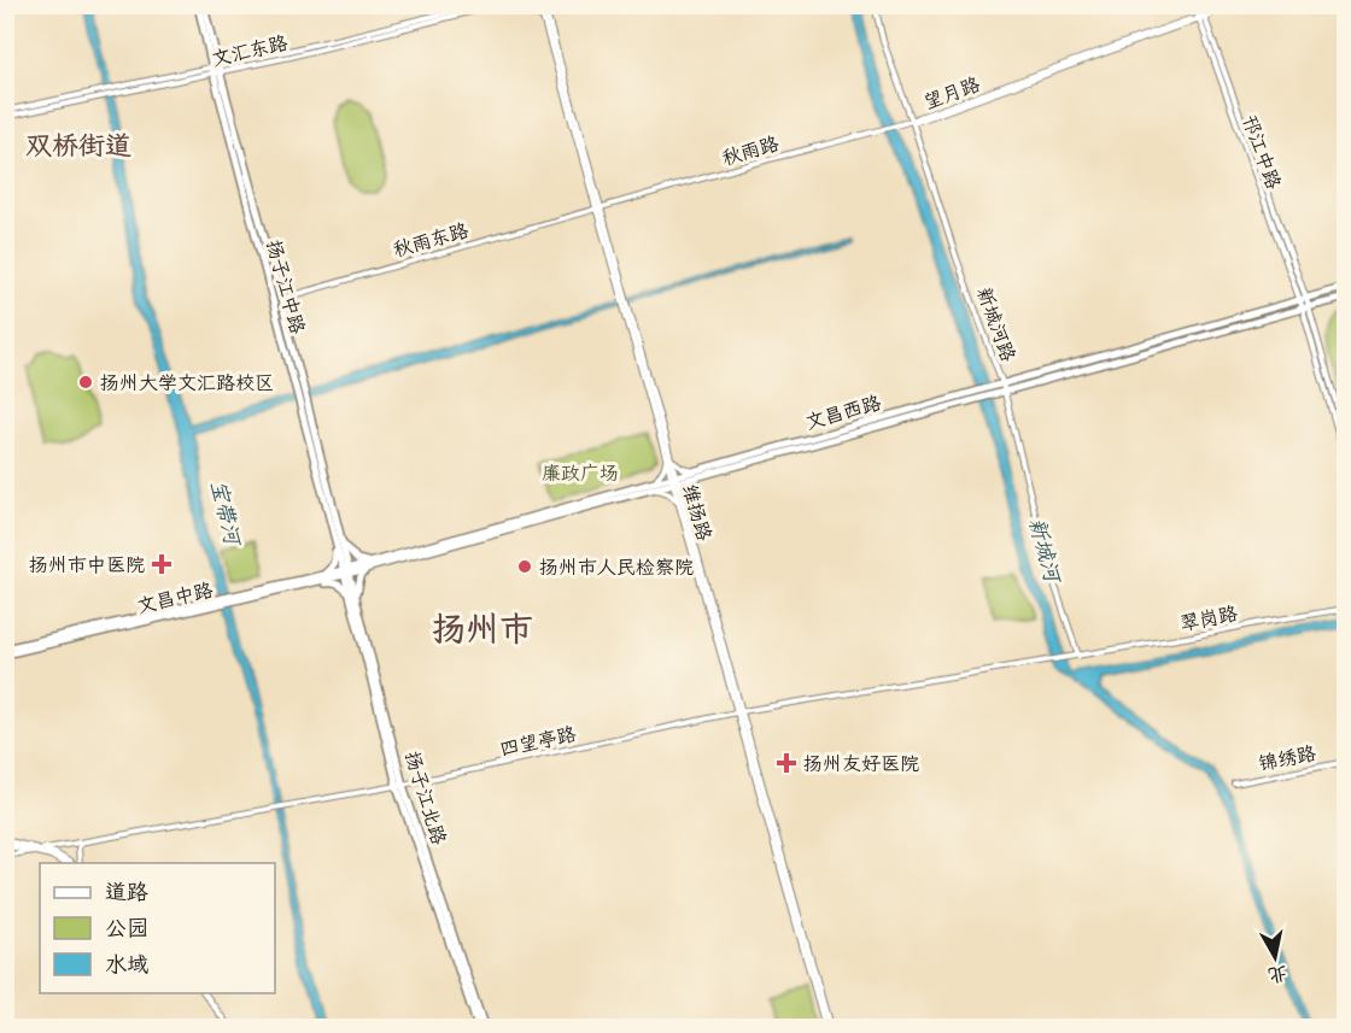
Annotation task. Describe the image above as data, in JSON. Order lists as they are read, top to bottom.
{
  "streets": {
    "main road": [
      "扬子江中路",
      "文昌西路",
      "文昌中路",
      "扬子江北路"
    ],
    "street": [
      "文汇东路",
      "望月路",
      "秋雨路",
      "邗江中路",
      "秋雨东路",
      "新城河路",
      "维扬路",
      "翠岗路",
      "四望亭路",
      "锦绣路"
    ]
  },
  "crossings": [
    ["文汇东路", "扬子江中路"],
    ["望月路", "秋雨路"],
    ["望月路", "邗江中路"],
    ["望月路", "新城河路"],
    ["秋雨路", "秋雨东路"],
    ["秋雨路", "新城河路"],
    ["秋雨路", "维扬路"],
    ["邗江中路", "文昌西路"],
    ["秋雨东路", "扬子江中路"],
    ["秋雨东路", "维扬路"],
    ["扬子江中路", "文昌西路"],
    ["扬子江中路", "文昌中路"],
    ["扬子江中路", "扬子江北路"],
    ["新城河路", "文昌西路"],
    ["新城河路", "翠岗路"],
    ["新城河路", "四望亭路"],
    ["文昌西路", "维扬路"],
    ["文昌西路", "文昌中路"],
    ["文昌西路", "扬子江北路"],
    ["维扬路", "四望亭路"],
    ["文昌中路", "扬子江北路"],
    ["翠岗路", "四望亭路"],
    ["四望亭路", "扬子江北路"]
  ],
  "districts": ["双桥街道", "扬州市"],
  "water": ["宝带河", "新城河"],
  "parks": ["廉政广场"],
  "places": {
    "other": ["扬州大学文汇路校区", "扬州市人民检察院"],
    "health": ["扬州市中医院", "扬州友好医院"]
  },
  "legend": ["道路", "公园", "水域"],
  "north": "bottom"
}
